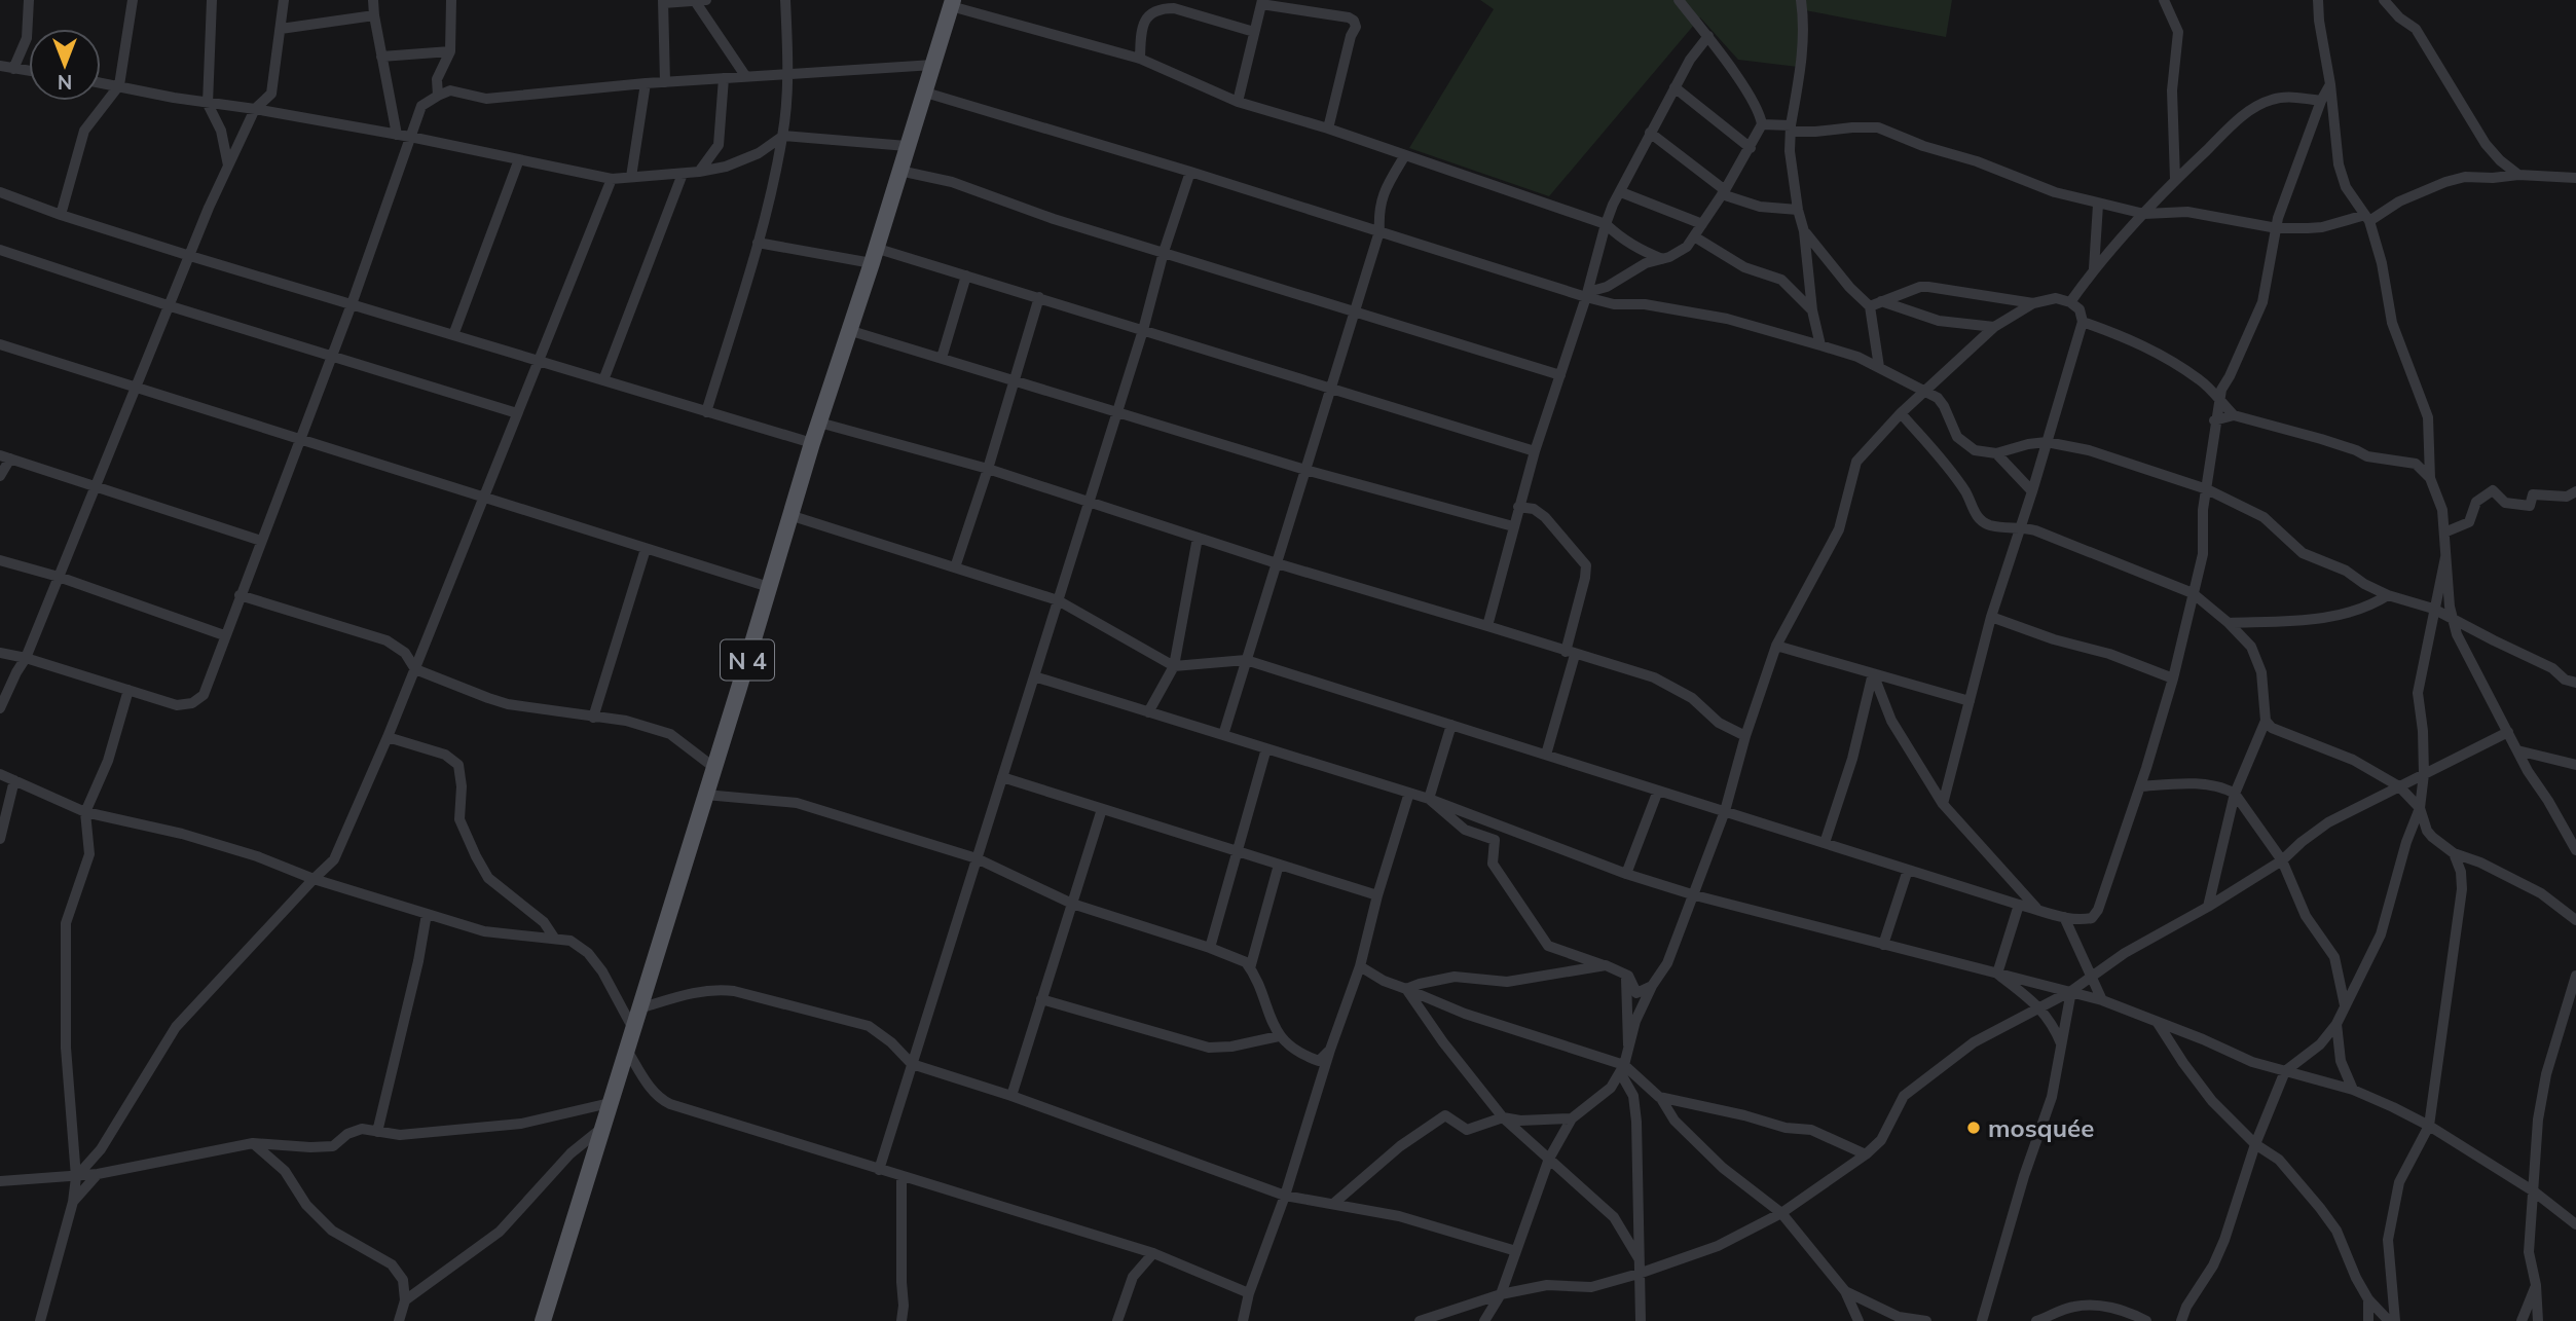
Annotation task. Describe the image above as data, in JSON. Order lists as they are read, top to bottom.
{
  "streets": {
    "main road": ["N 4"]
  },
  "places": ["mosquée"],
  "north": "bottom"
}
